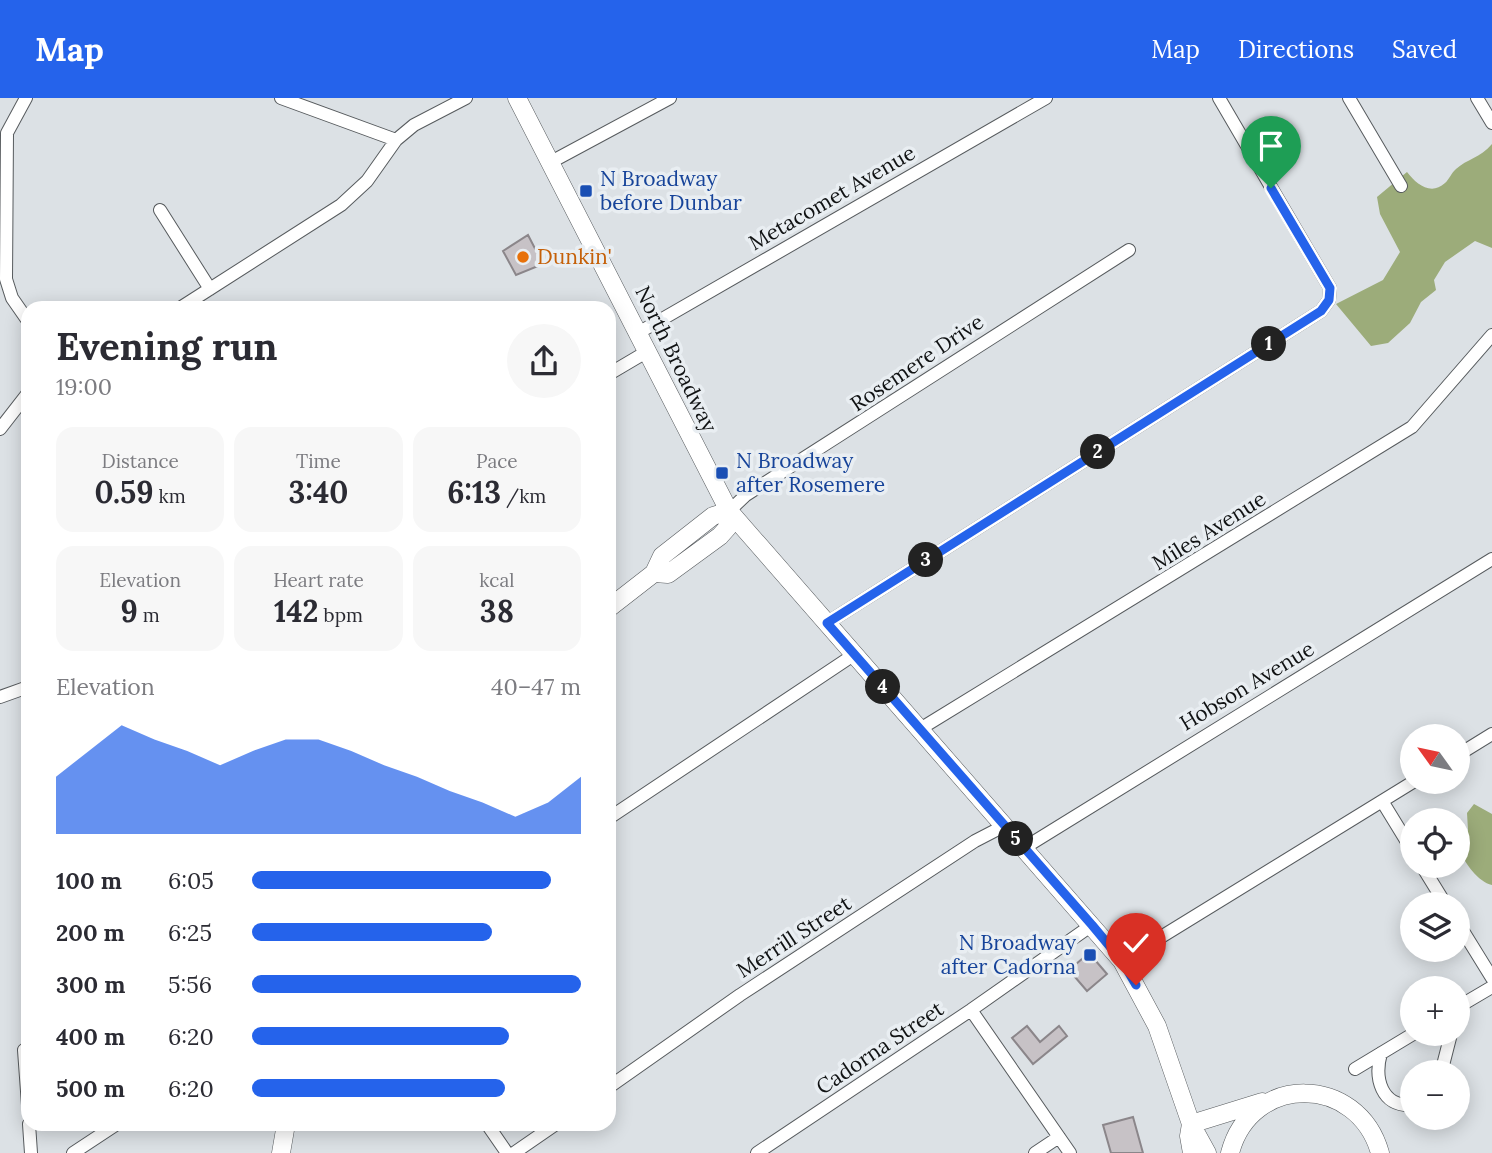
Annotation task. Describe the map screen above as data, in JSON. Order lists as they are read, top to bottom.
{
  "streets": {
    "main road": ["North Broadway"],
    "street": [
      "Metacomet Avenue",
      "Rosemere Drive",
      "Miles Avenue",
      "Hobson Avenue",
      "Merrill Street",
      "Cadorna Street"
    ]
  },
  "crossings": [
    ["Metacomet Avenue", "North Broadway"],
    ["North Broadway", "Rosemere Drive"],
    ["North Broadway", "Miles Avenue"],
    ["North Broadway", "Hobson Avenue"],
    ["North Broadway", "Merrill Street"],
    ["North Broadway", "Cadorna Street"]
  ],
  "places": {
    "transit": ["N Broadway before Dunbar", "N Broadway after Rosemere", "N Broadway after Cadorna"],
    "other": ["Dunkin'"]
  },
  "north": "top left",
  "page": {
    "header": "Map",
    "nav": ["Map", "Directions", "Saved"],
    "heading": ["Evening run", "19:00"],
    "pins": [
      "1",
      "2",
      "3",
      "4",
      "5"
    ],
    "stats": [
      ["Distance", "0.59 km"],
      ["Time", "3:40"],
      ["Pace", "6:13 /km"],
      ["Elevation", "9 m"],
      ["Heart rate", "142 bpm"],
      ["kcal", "38"]
    ],
    "chart": ["Elevation", "40–47 m"],
    "map_buttons": ["+", "−"],
    "list": [
      {
        "name": "100 m",
        "note": "6:05"
      },
      {
        "name": "200 m",
        "note": "6:25"
      },
      {
        "name": "300 m",
        "note": "5:56"
      },
      {
        "name": "400 m",
        "note": "6:20"
      },
      {
        "name": "500 m",
        "note": "6:20"
      }
    ]
  }
}
